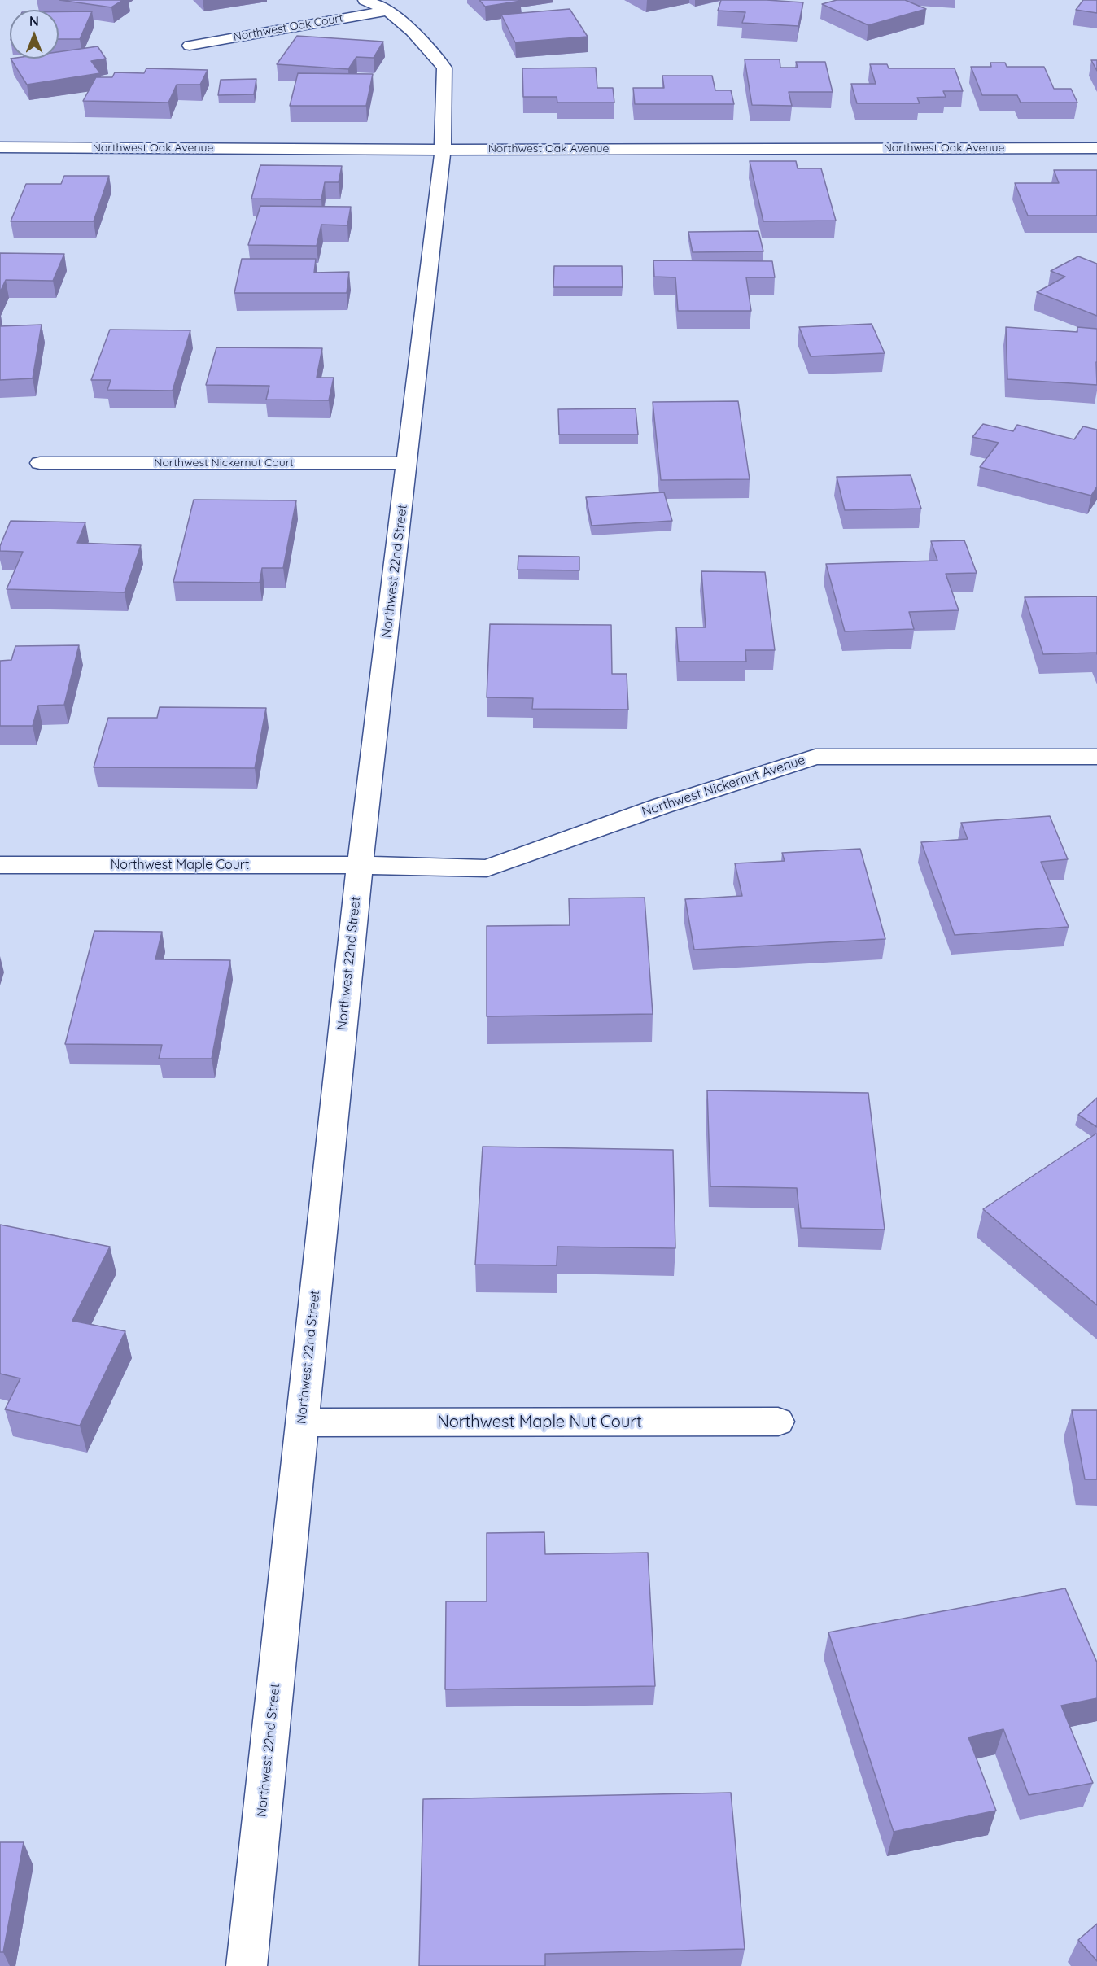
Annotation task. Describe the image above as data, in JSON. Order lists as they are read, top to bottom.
{
  "streets": {
    "street": [
      "Northwest Oak Court",
      "Northwest Oak Avenue",
      "Northwest Nickernut Court",
      "Northwest 22nd Street",
      "Northwest Nickernut Avenue",
      "Northwest Maple Court",
      "Northwest Maple Nut Court"
    ]
  },
  "crossings": [
    ["Northwest Oak Court", "Northwest 22nd Street"],
    ["Northwest Oak Avenue", "Northwest 22nd Street"],
    ["Northwest Nickernut Court", "Northwest 22nd Street"],
    ["Northwest 22nd Street", "Northwest Nickernut Avenue"],
    ["Northwest 22nd Street", "Northwest Maple Court"],
    ["Northwest 22nd Street", "Northwest Maple Nut Court"],
    ["Northwest Nickernut Avenue", "Northwest Maple Court"]
  ],
  "north": "top"
}
